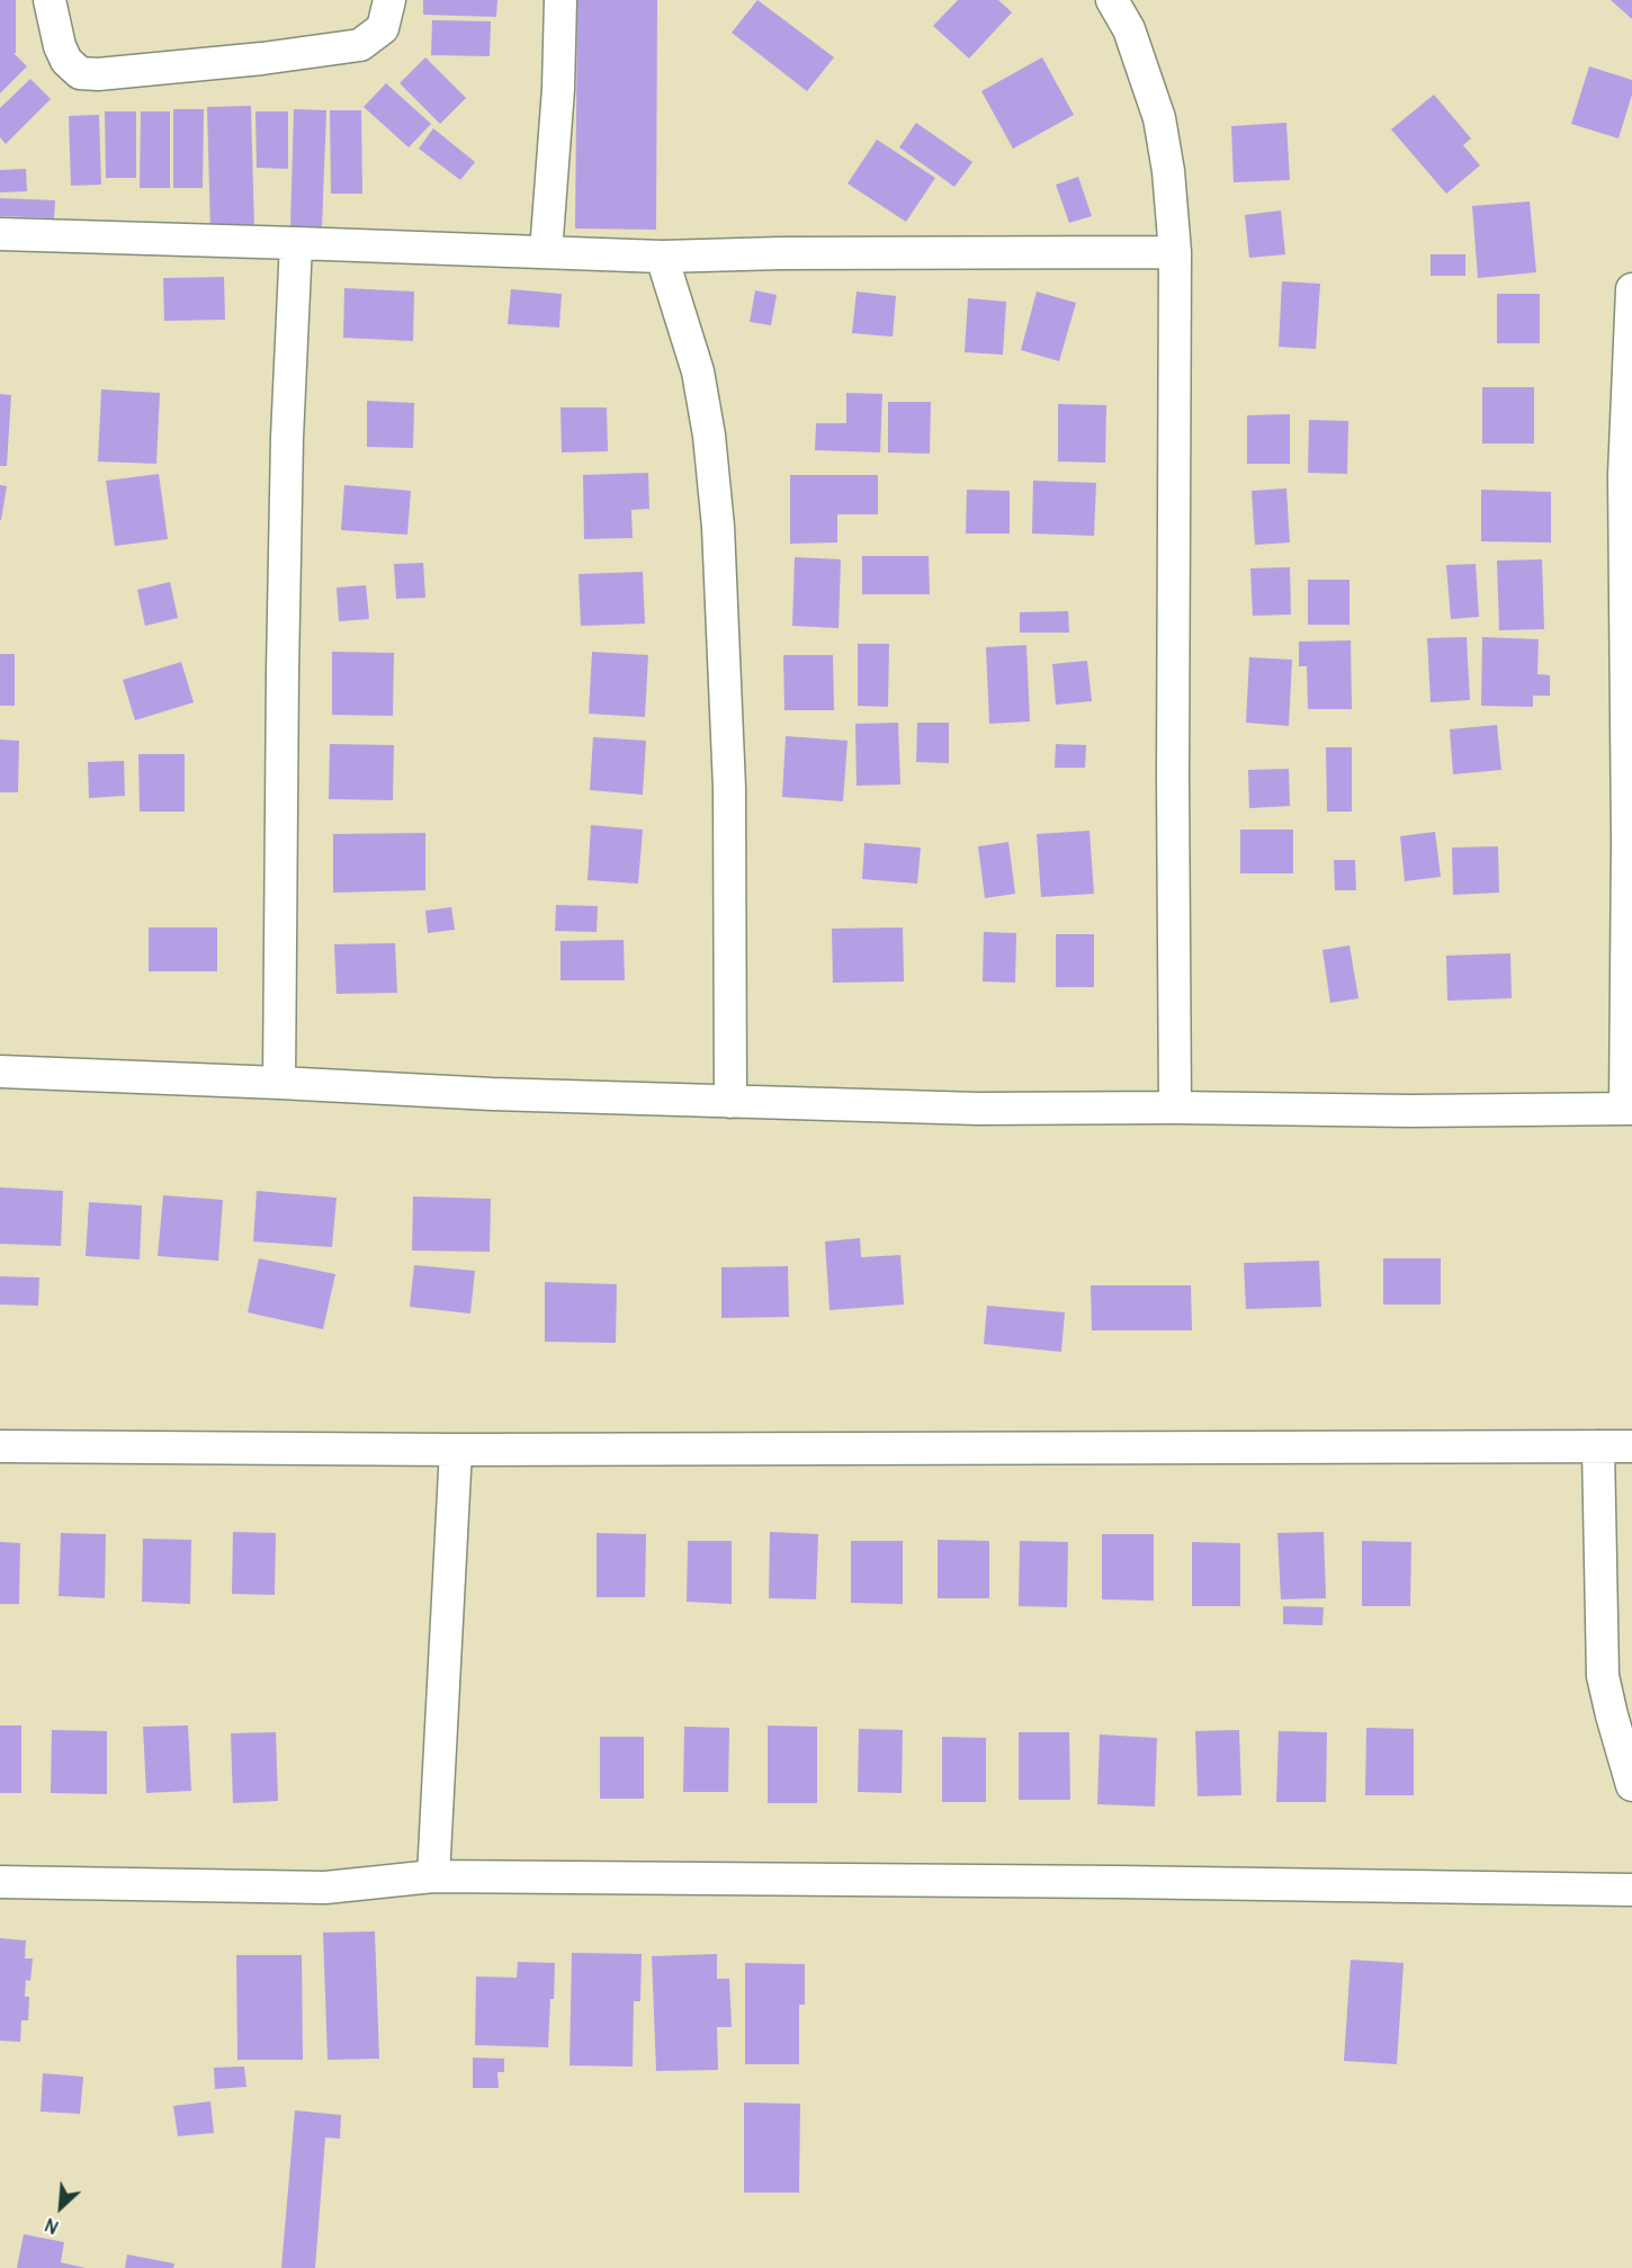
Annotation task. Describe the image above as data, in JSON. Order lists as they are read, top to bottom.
{
  "north": "bottom left"
}
